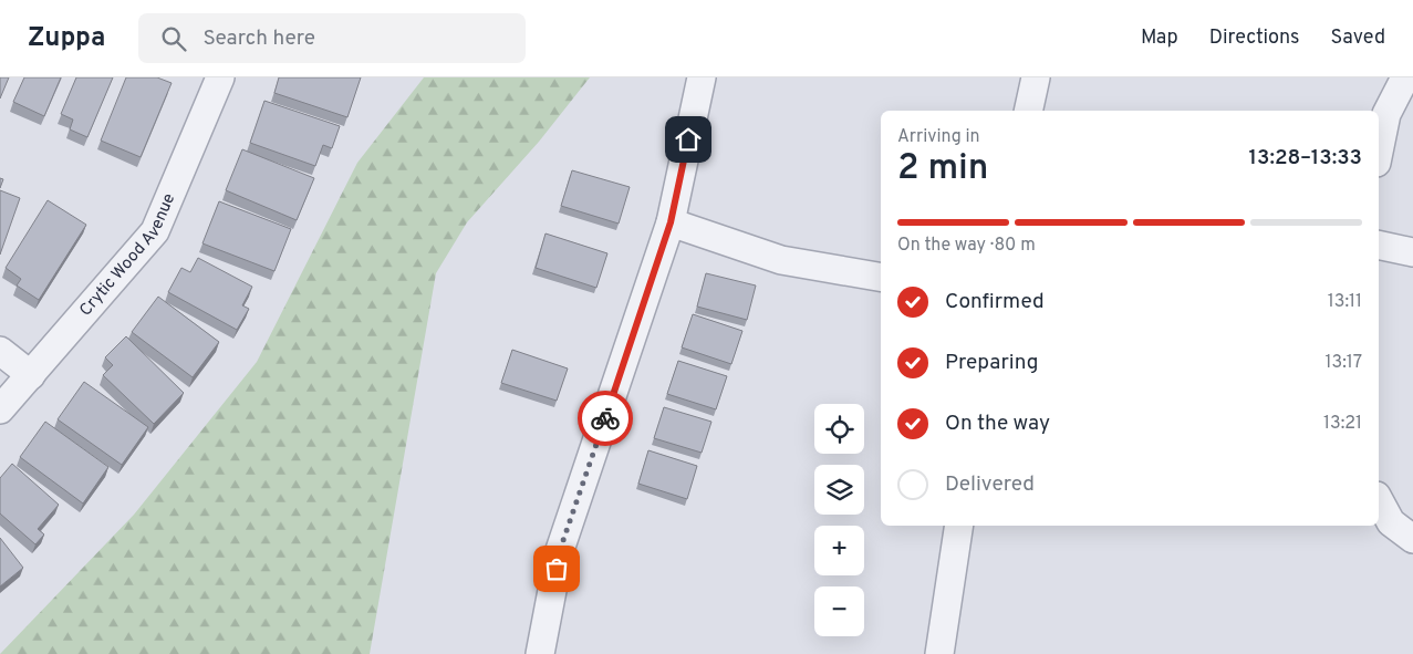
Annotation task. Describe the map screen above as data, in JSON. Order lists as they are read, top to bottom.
{
  "streets": {
    "street": ["Crytic Wood Avenue"]
  },
  "page": {
    "header": "Zuppa",
    "search": "Search here",
    "nav": ["Map", "Directions", "Saved"],
    "heading": ["2 min", "Arriving in", "13:28–13:33"],
    "bar": "On the way · 80 m",
    "list": [
      ["Confirmed", "13:11"],
      ["Preparing", "13:17"],
      ["On the way", "13:21"],
      "Delivered"
    ],
    "map_buttons": ["+", "−"]
  }
}
